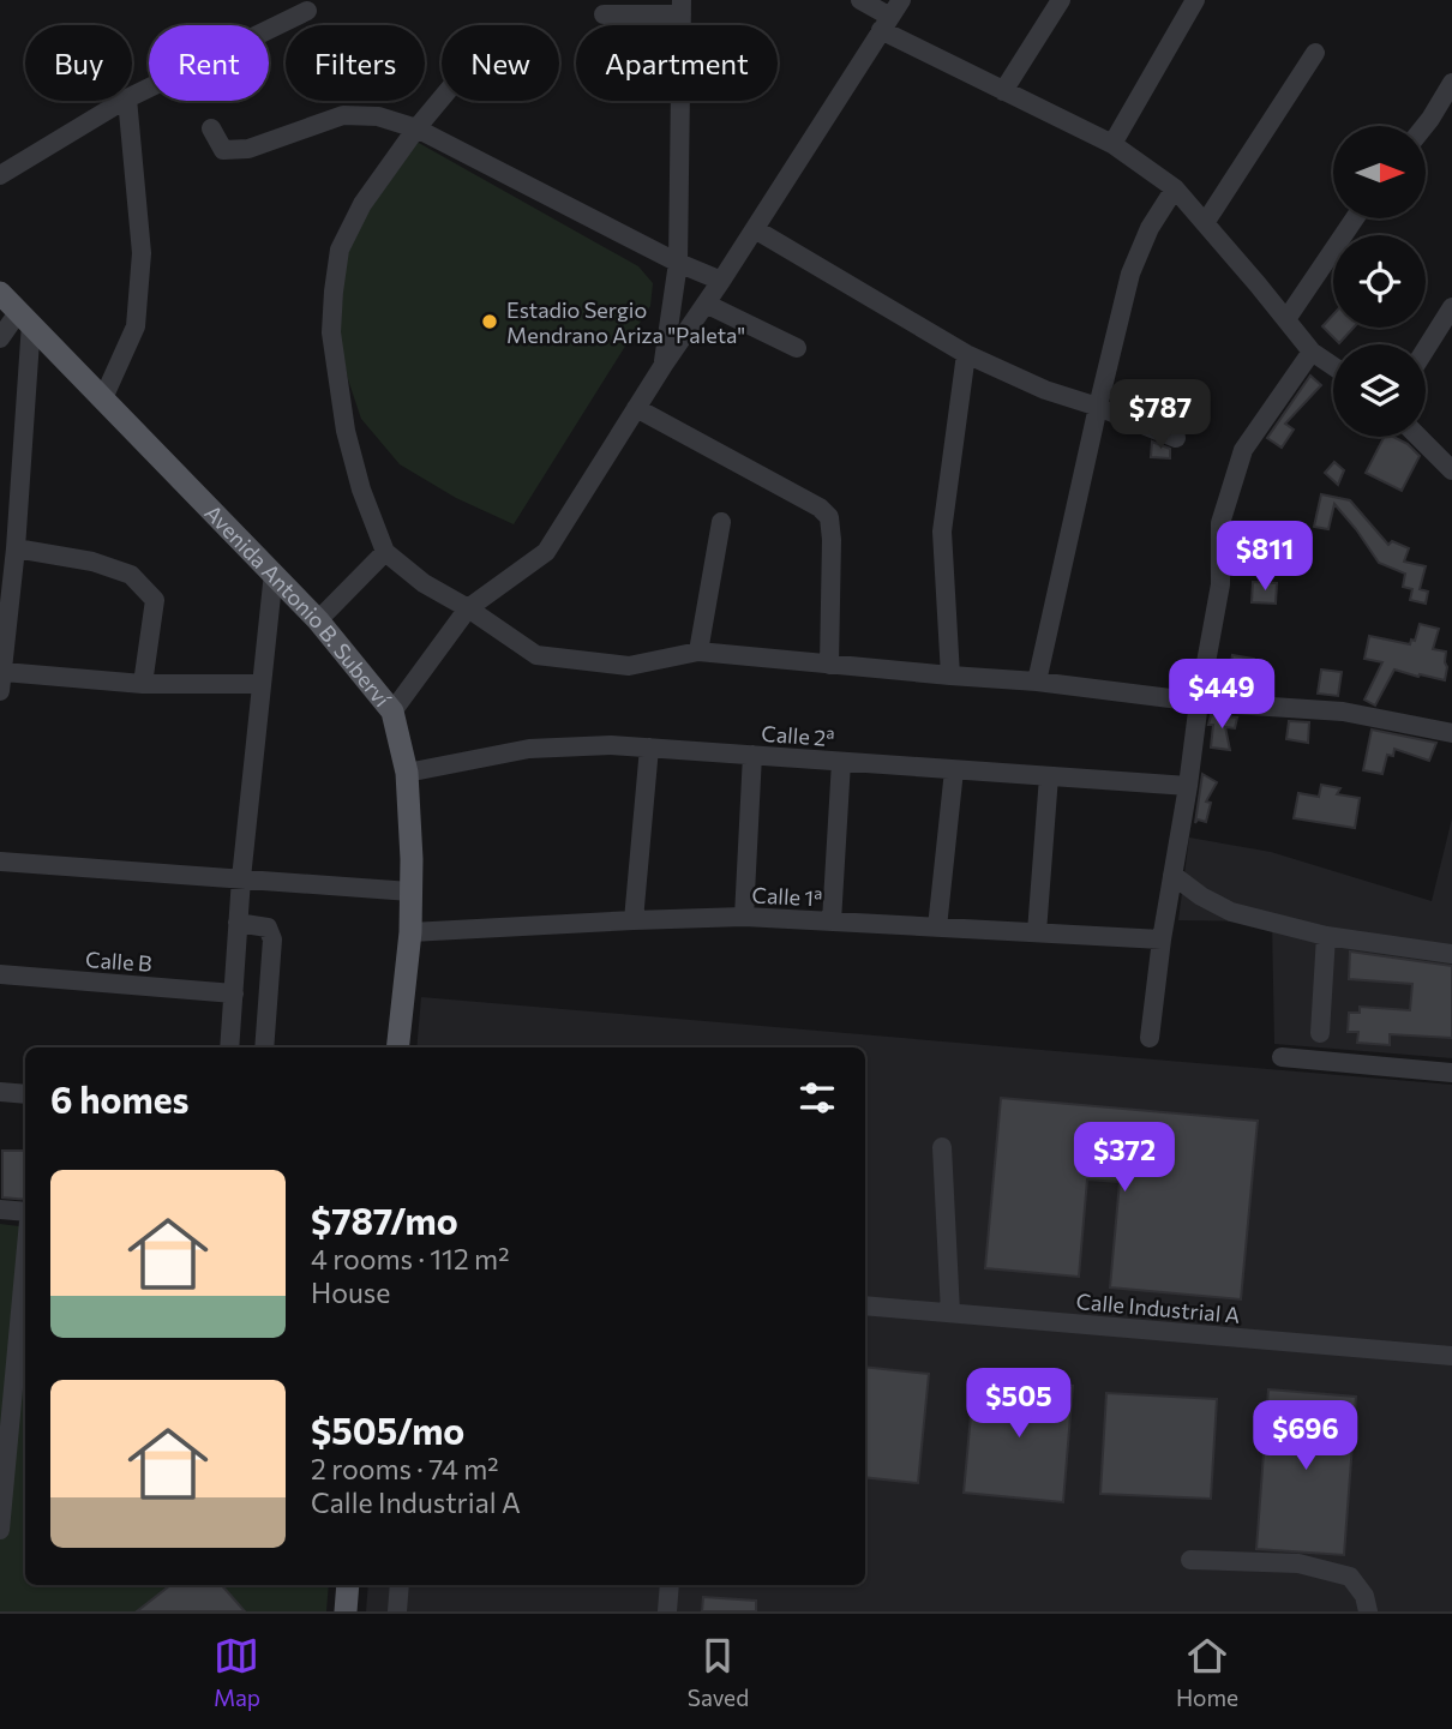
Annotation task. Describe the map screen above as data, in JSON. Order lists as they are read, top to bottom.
{
  "streets": {
    "main road": ["Avenida Antonio B. Suberví"],
    "street": [
      "Calle 2ª",
      "Calle 1ª",
      "Calle B",
      "Calle Industrial A"
    ]
  },
  "crossings": [
    ["Avenida Antonio B. Suberví", "Calle 2ª"],
    ["Avenida Antonio B. Suberví", "Calle 1ª"]
  ],
  "places": ["Estadio Sergio Mendrano Ariza \"Paleta\""],
  "north": "right",
  "page": {
    "chip": [
      "Buy",
      "Rent",
      "Filters",
      "New",
      "Apartment"
    ],
    "price": [
      "$787",
      "$811",
      "$449",
      "$372",
      "$505",
      "$696"
    ],
    "heading": "6 homes",
    "list": [
      {
        "name": "$787/mo",
        "note": "4 rooms · 112 m² · House"
      },
      {
        "name": "$505/mo",
        "note": "2 rooms · 74 m² · Calle Industrial A"
      }
    ],
    "tabs": ["Map", "Saved", "Home"]
  }
}
